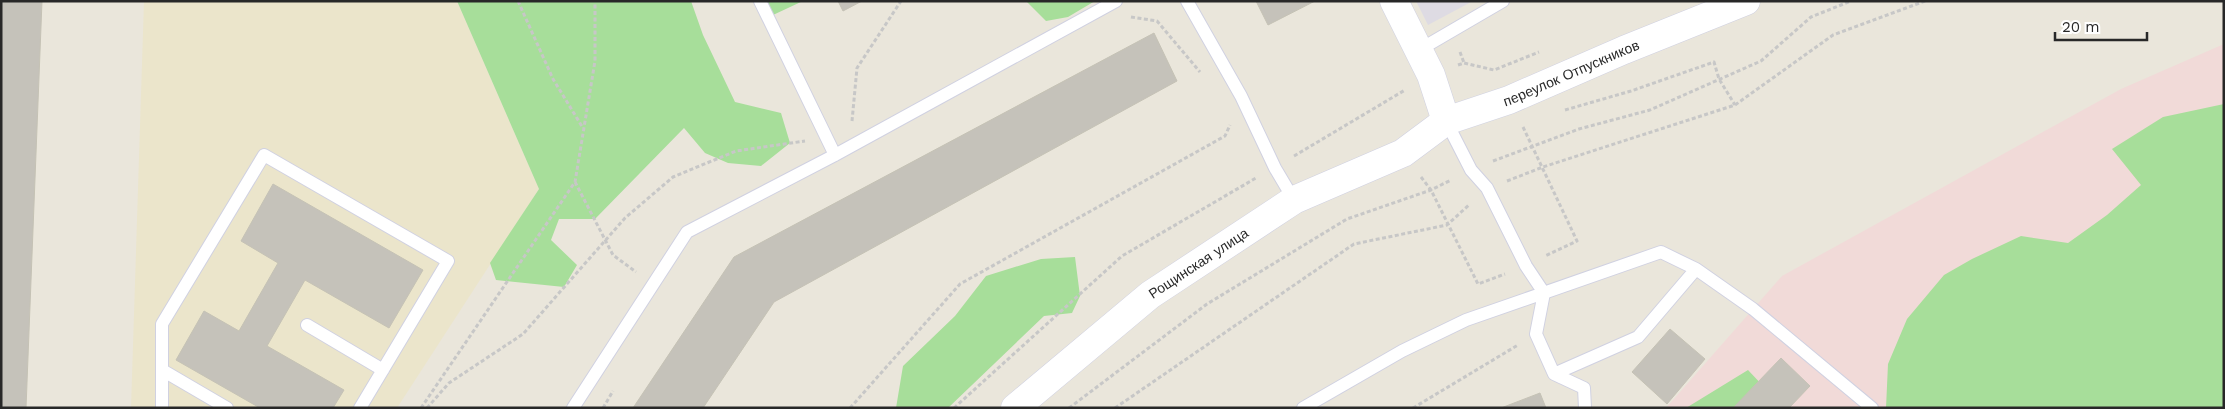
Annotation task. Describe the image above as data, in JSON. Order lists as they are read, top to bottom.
{
  "streets": {
    "street": ["переулок Отпускников", "Рощинская улица"]
  },
  "crossings": [
    ["переулок Отпускников", "Рощинская улица"]
  ],
  "scale_bar": "20 m"
}
